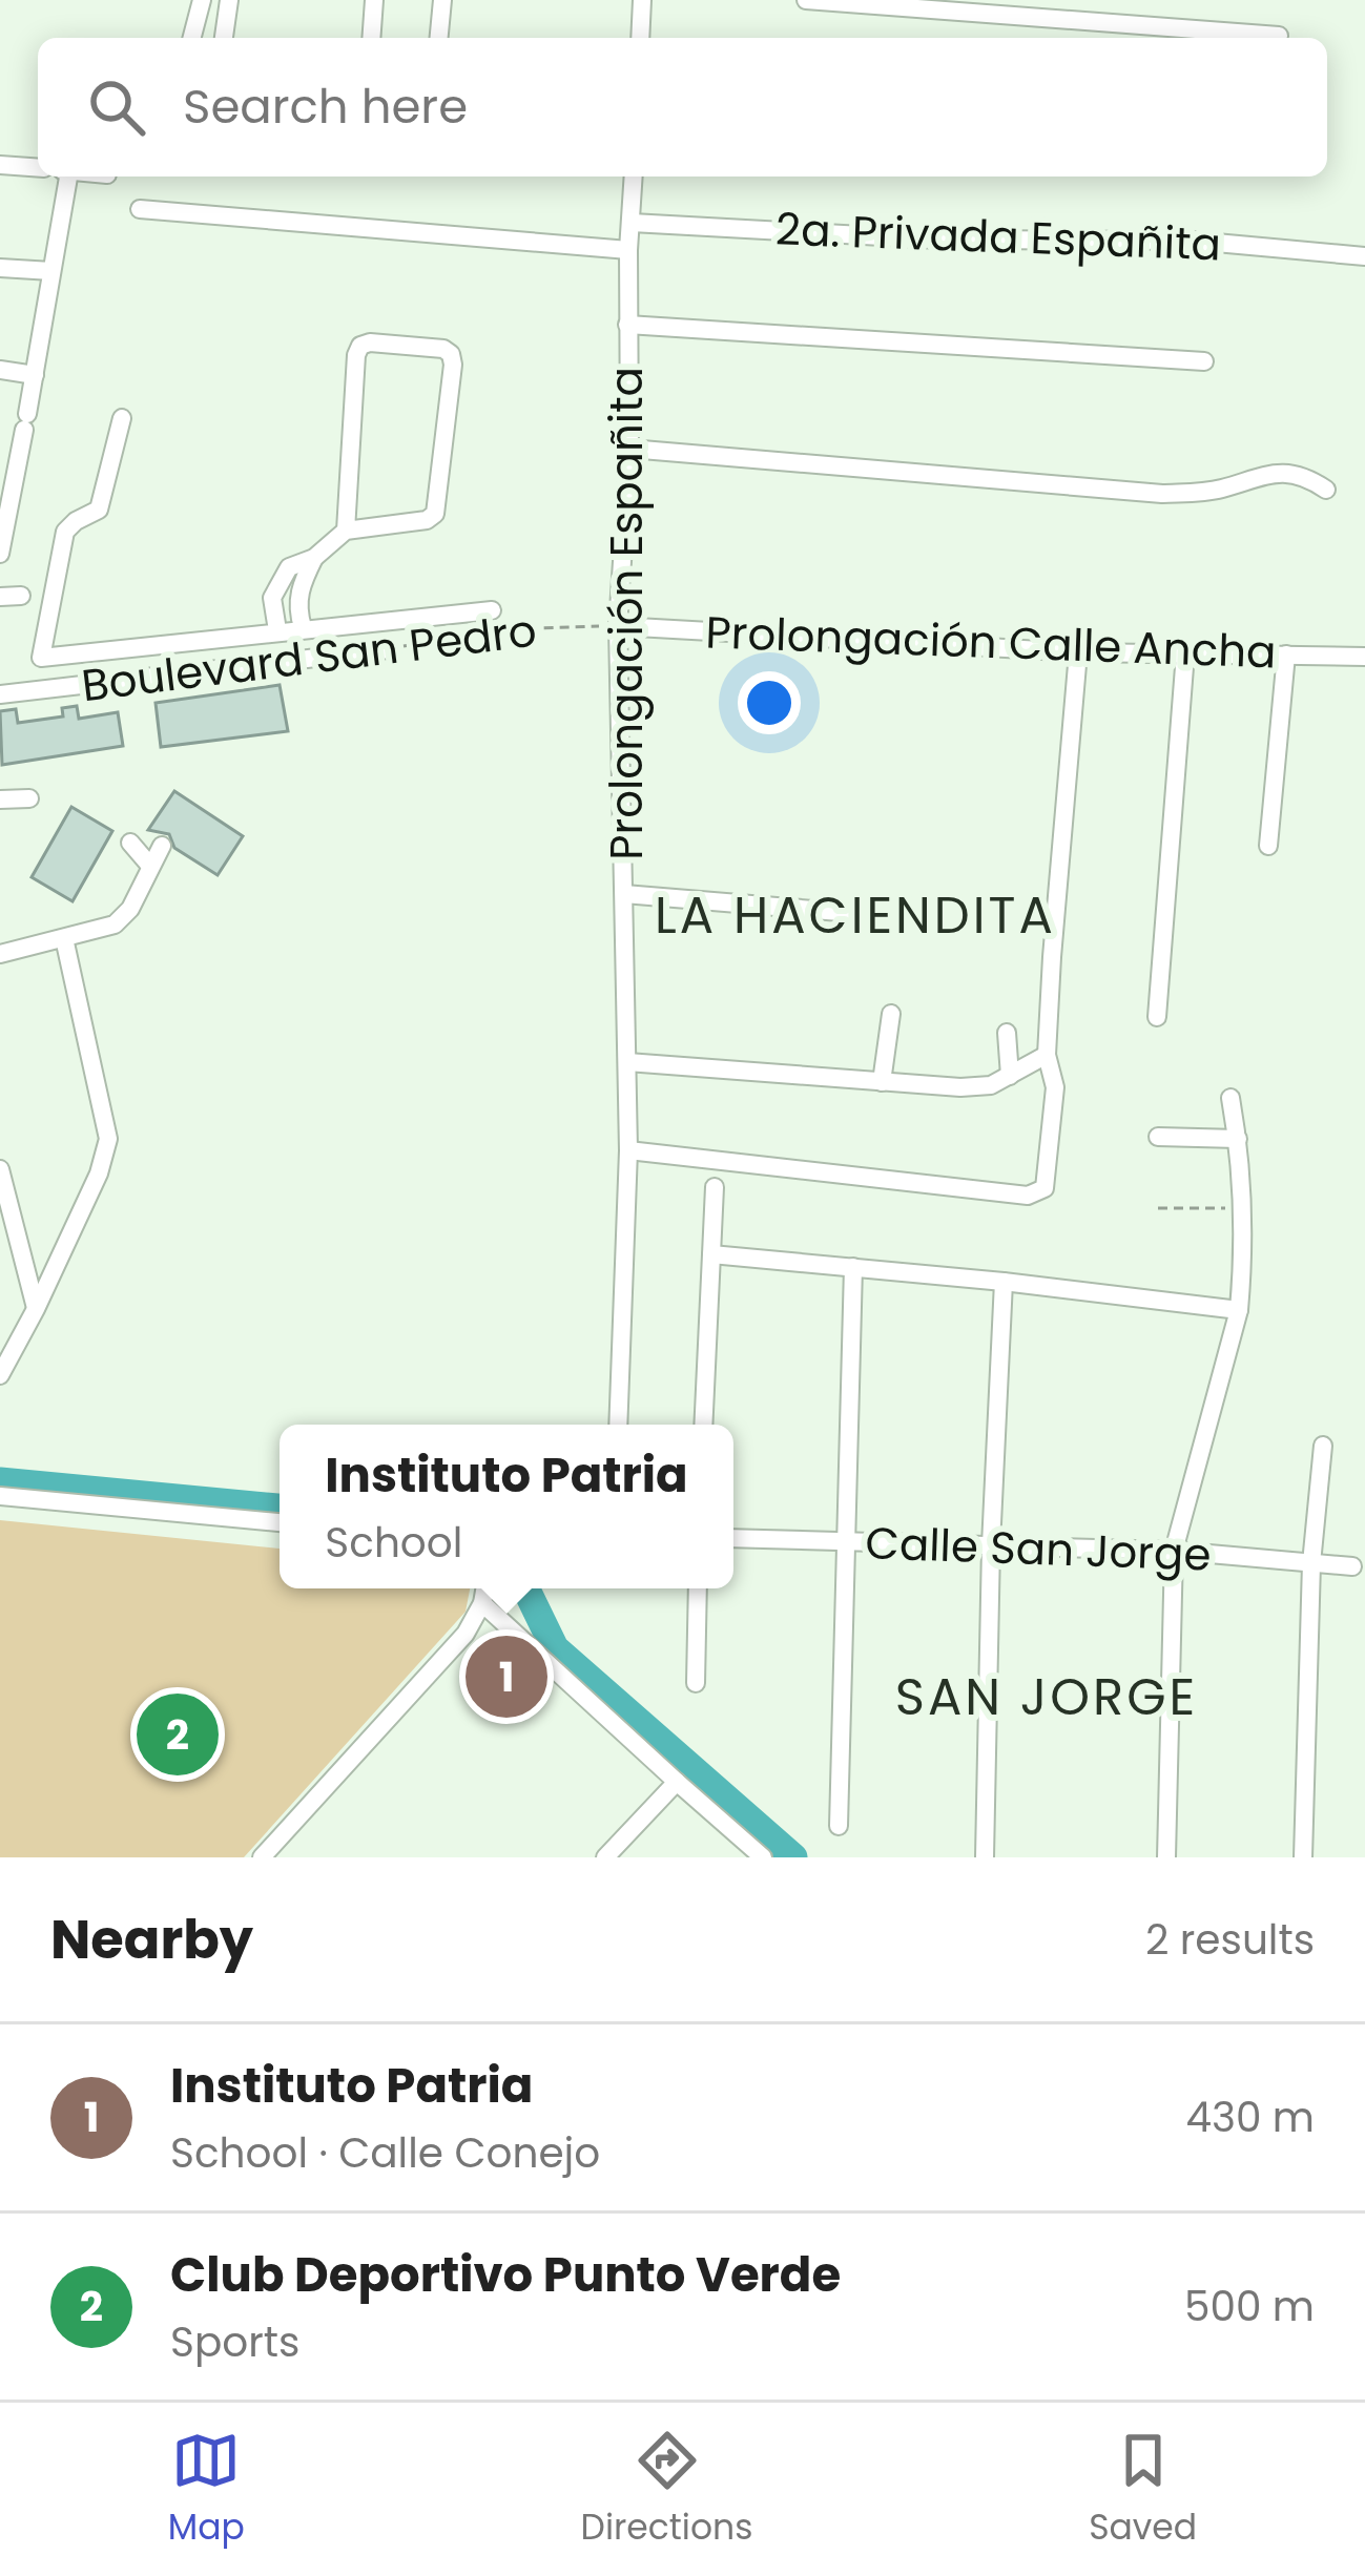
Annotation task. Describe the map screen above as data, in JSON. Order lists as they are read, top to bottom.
{
  "streets": {
    "street": [
      "2a. Privada Españita",
      "Prolongación Españita",
      "Prolongación Calle Ancha",
      "Boulevard San Pedro",
      "Calle San Jorge"
    ]
  },
  "crossings": [
    ["2a. Privada Españita", "Prolongación Españita"],
    ["Prolongación Españita", "Prolongación Calle Ancha"],
    ["Prolongación Españita", "Boulevard San Pedro"],
    ["Prolongación Calle Ancha", "Boulevard San Pedro"]
  ],
  "districts": ["LA HACIENDITA", "SAN JORGE"],
  "page": {
    "search": "Search here",
    "popup": ["Instituto Patria", "School"],
    "pins": ["1", "2"],
    "heading": ["Nearby", "2 results"],
    "list": [
      {
        "mark": "1",
        "name": "Instituto Patria",
        "note": "School · Calle Conejo",
        "value": "430 m"
      },
      {
        "mark": "2",
        "name": "Club Deportivo Punto Verde",
        "note": "Sports",
        "value": "500 m"
      }
    ],
    "nav": ["Map", "Directions", "Saved"]
  }
}
